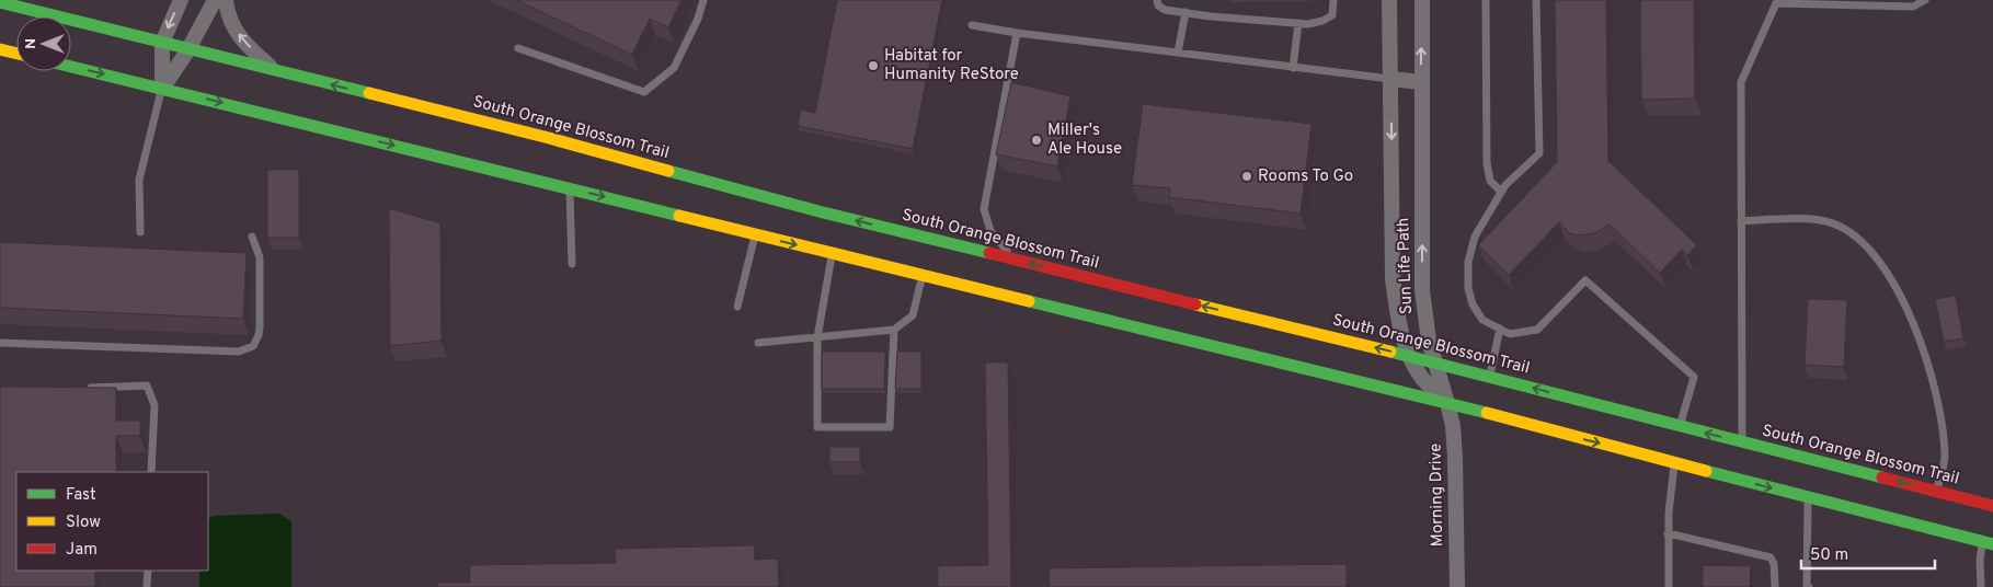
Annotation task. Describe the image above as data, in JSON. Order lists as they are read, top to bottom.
{
  "streets": {
    "main road": ["South Orange Blossom Trail"],
    "street": ["Sun Life Path", "Morning Drive"]
  },
  "crossings": [
    ["South Orange Blossom Trail", "Sun Life Path"],
    ["Sun Life Path", "Morning Drive"]
  ],
  "places": ["Habitat for Humanity ReStore", "Miller's Ale House", "Rooms To Go"],
  "legend": ["Fast", "Slow", "Jam"],
  "scale_bar": "50 m",
  "north": "left"
}
